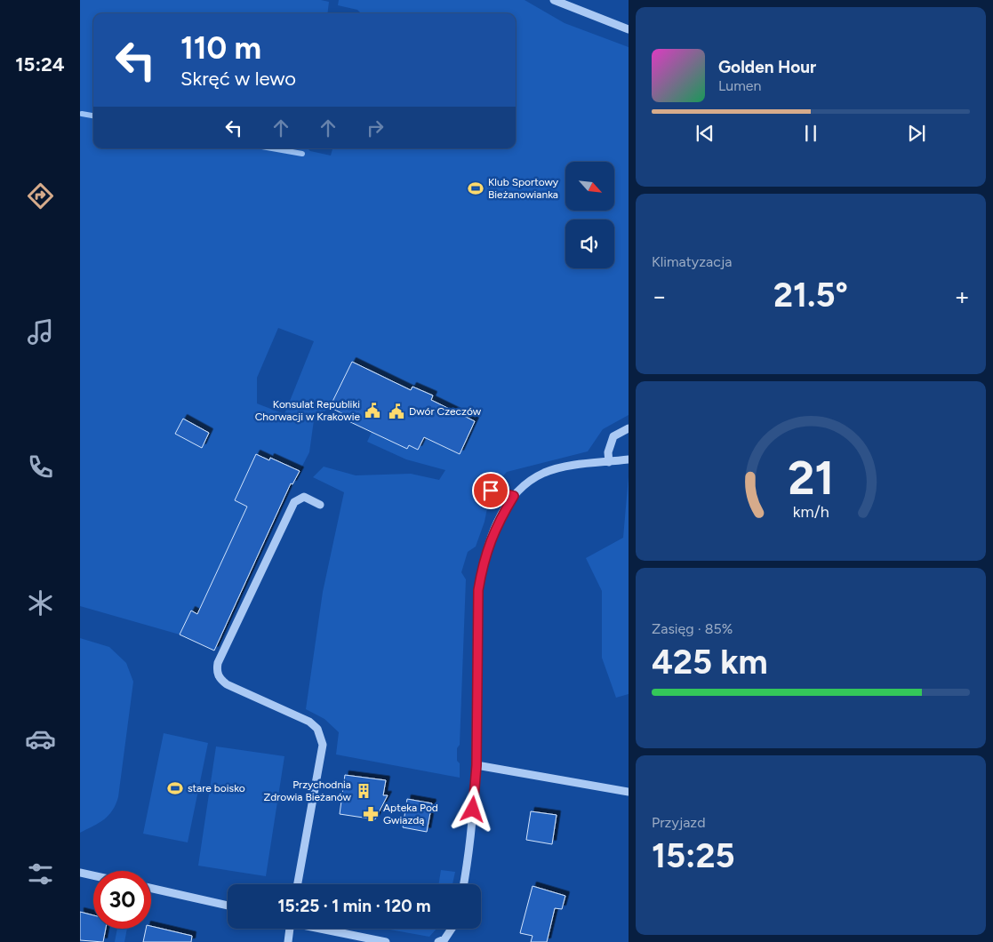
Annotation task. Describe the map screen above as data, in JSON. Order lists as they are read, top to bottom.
{
  "places": {
    "sports": ["Klub Sportowy Bieżanowianka", "stare boisko"],
    "public building": ["Konsulat Republiki Chorwacji w Krakowie", "Dwór Czeczów"],
    "building": ["Przychodnia Zdrowia Bieżanów"],
    "pharmacy": ["Apteka Pod Gwiazdą"]
  },
  "north": "bottom right",
  "page": {
    "tabs": "15:24",
    "turn": ["110 m", "Skręć w lewo"],
    "song": ["Golden Hour", "Lumen"],
    "tile": [
      "Klimatyzacja",
      ["Zasięg · 85%", "425 km"],
      ["Przyjazd", "15:25"]
    ],
    "heat": ["−", "21.5°", "+"],
    "limit": "30",
    "trip": "15:25 · 1 min · 120 m",
    "gauge": ["21", "km/h"]
  }
}
